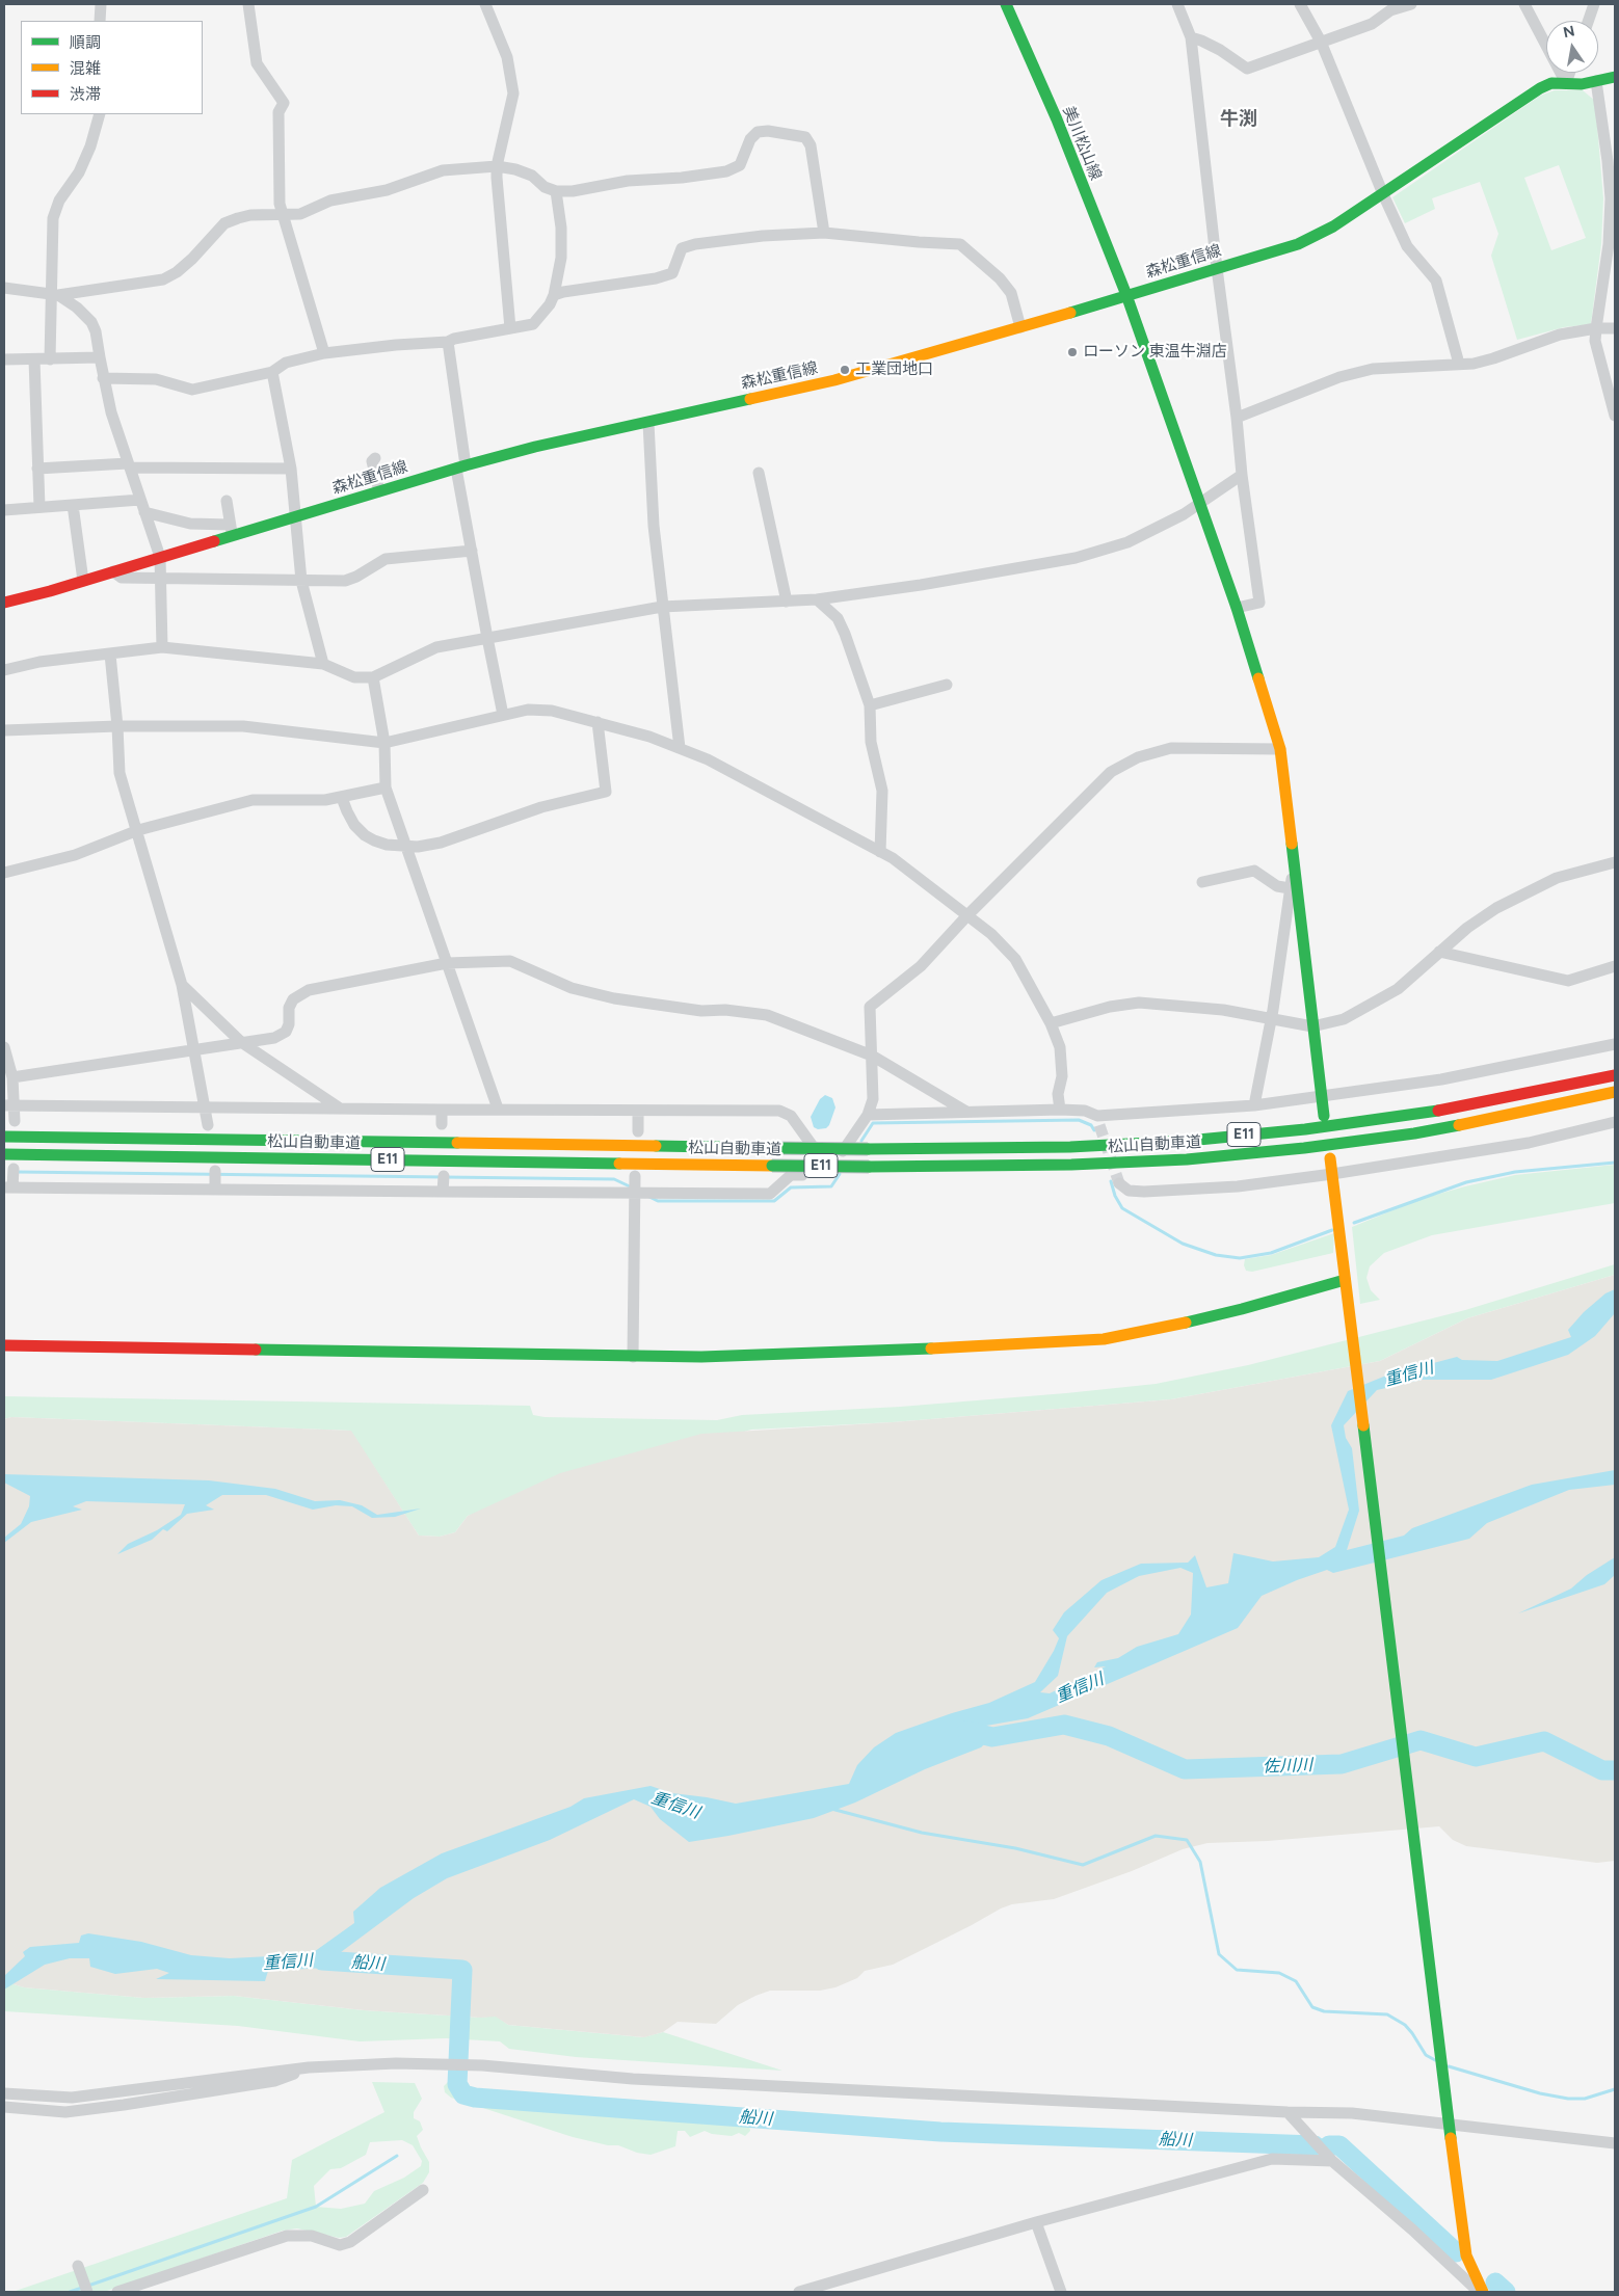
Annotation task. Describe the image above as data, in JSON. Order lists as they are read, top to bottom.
{
  "streets": {
    "main road": [
      "美川松山線",
      "森松重信線",
      "E11",
      "松山自動車道"
    ]
  },
  "crossings": [
    ["美川松山線", "森松重信線"]
  ],
  "districts": ["牛渕"],
  "water": ["重信川", "佐川川", "船川"],
  "places": ["ローソン 東温牛淵店", "工業団地口"],
  "legend": ["順調", "混雑", "渋滞"],
  "north": "top"
}
